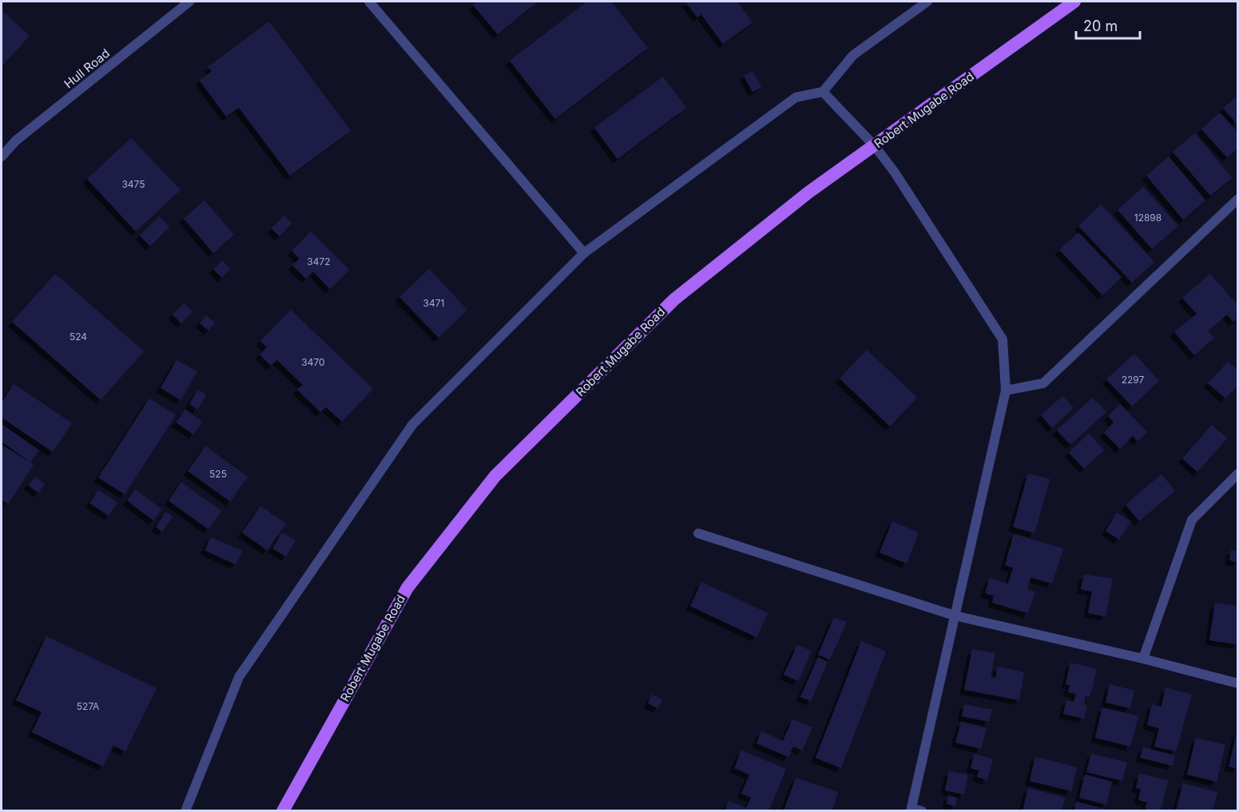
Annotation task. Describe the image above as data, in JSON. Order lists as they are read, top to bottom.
{
  "streets": {
    "main road": ["Robert Mugabe Road"],
    "street": ["Hull Road"]
  },
  "house_numbers": [
    "3475",
    "12898",
    "3472",
    "3471",
    "524",
    "3470",
    "2297",
    "525",
    "527A"
  ],
  "scale_bar": "20 m"
}
